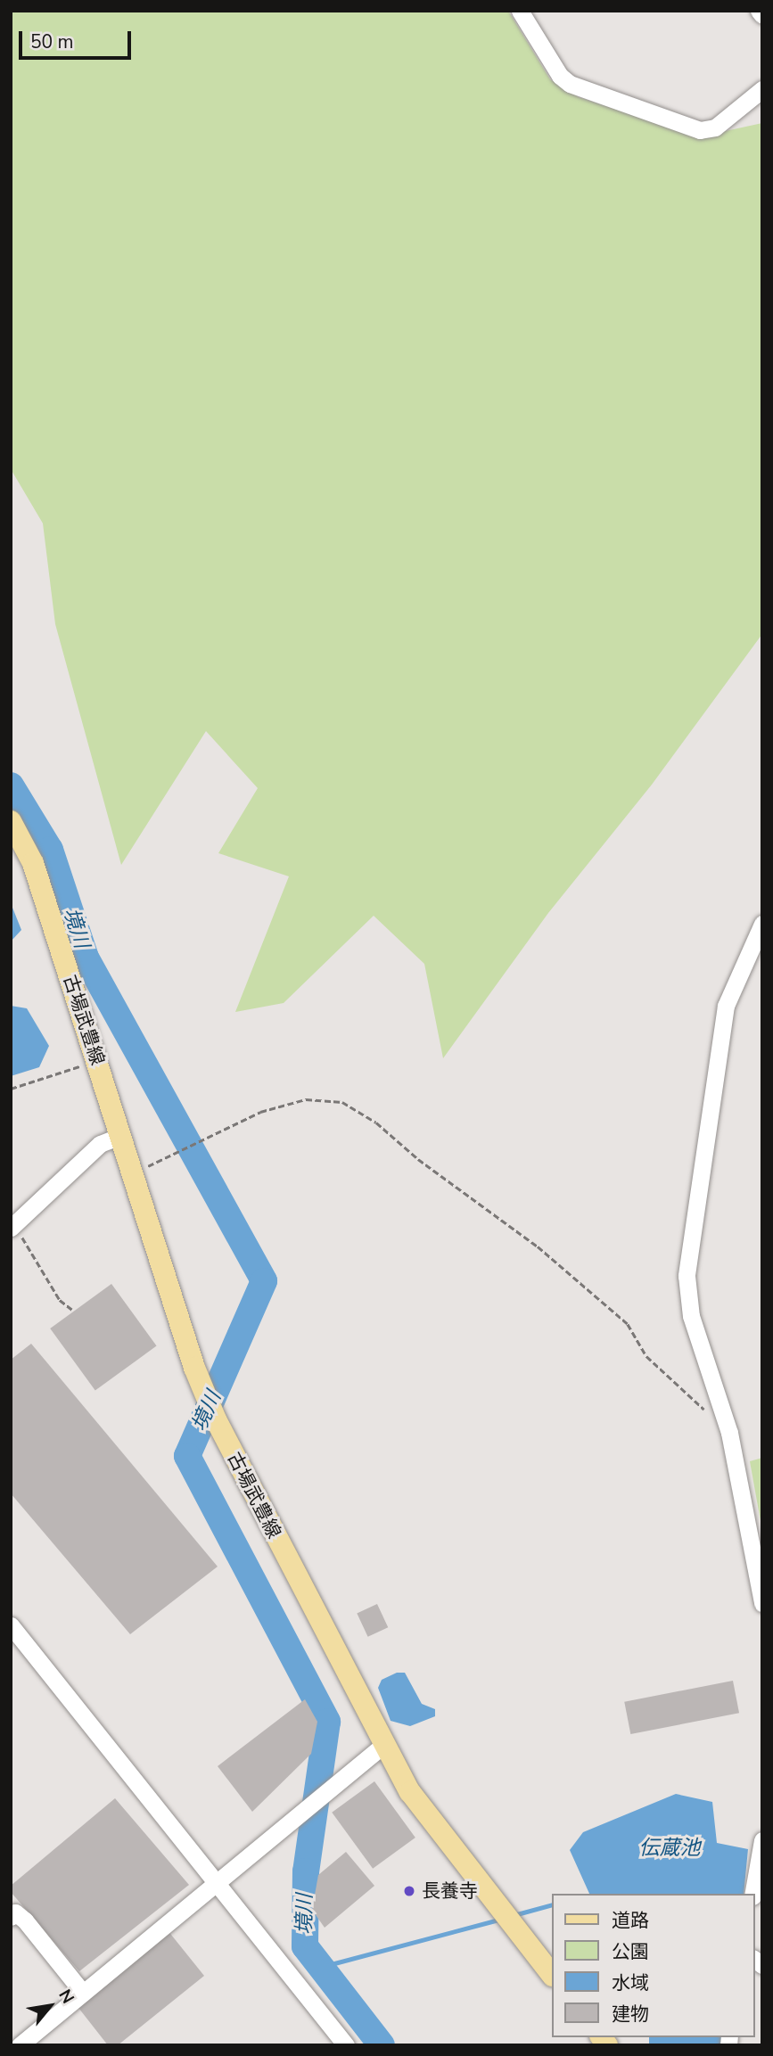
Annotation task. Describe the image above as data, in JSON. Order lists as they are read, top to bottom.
{
  "streets": {
    "main road": ["古場武豊線"]
  },
  "water": ["境川", "伝蔵池"],
  "places": ["長養寺"],
  "legend": [
    "道路",
    "公園",
    "水域",
    "建物"
  ],
  "scale_bar": "50 m",
  "north": "top right"
}
